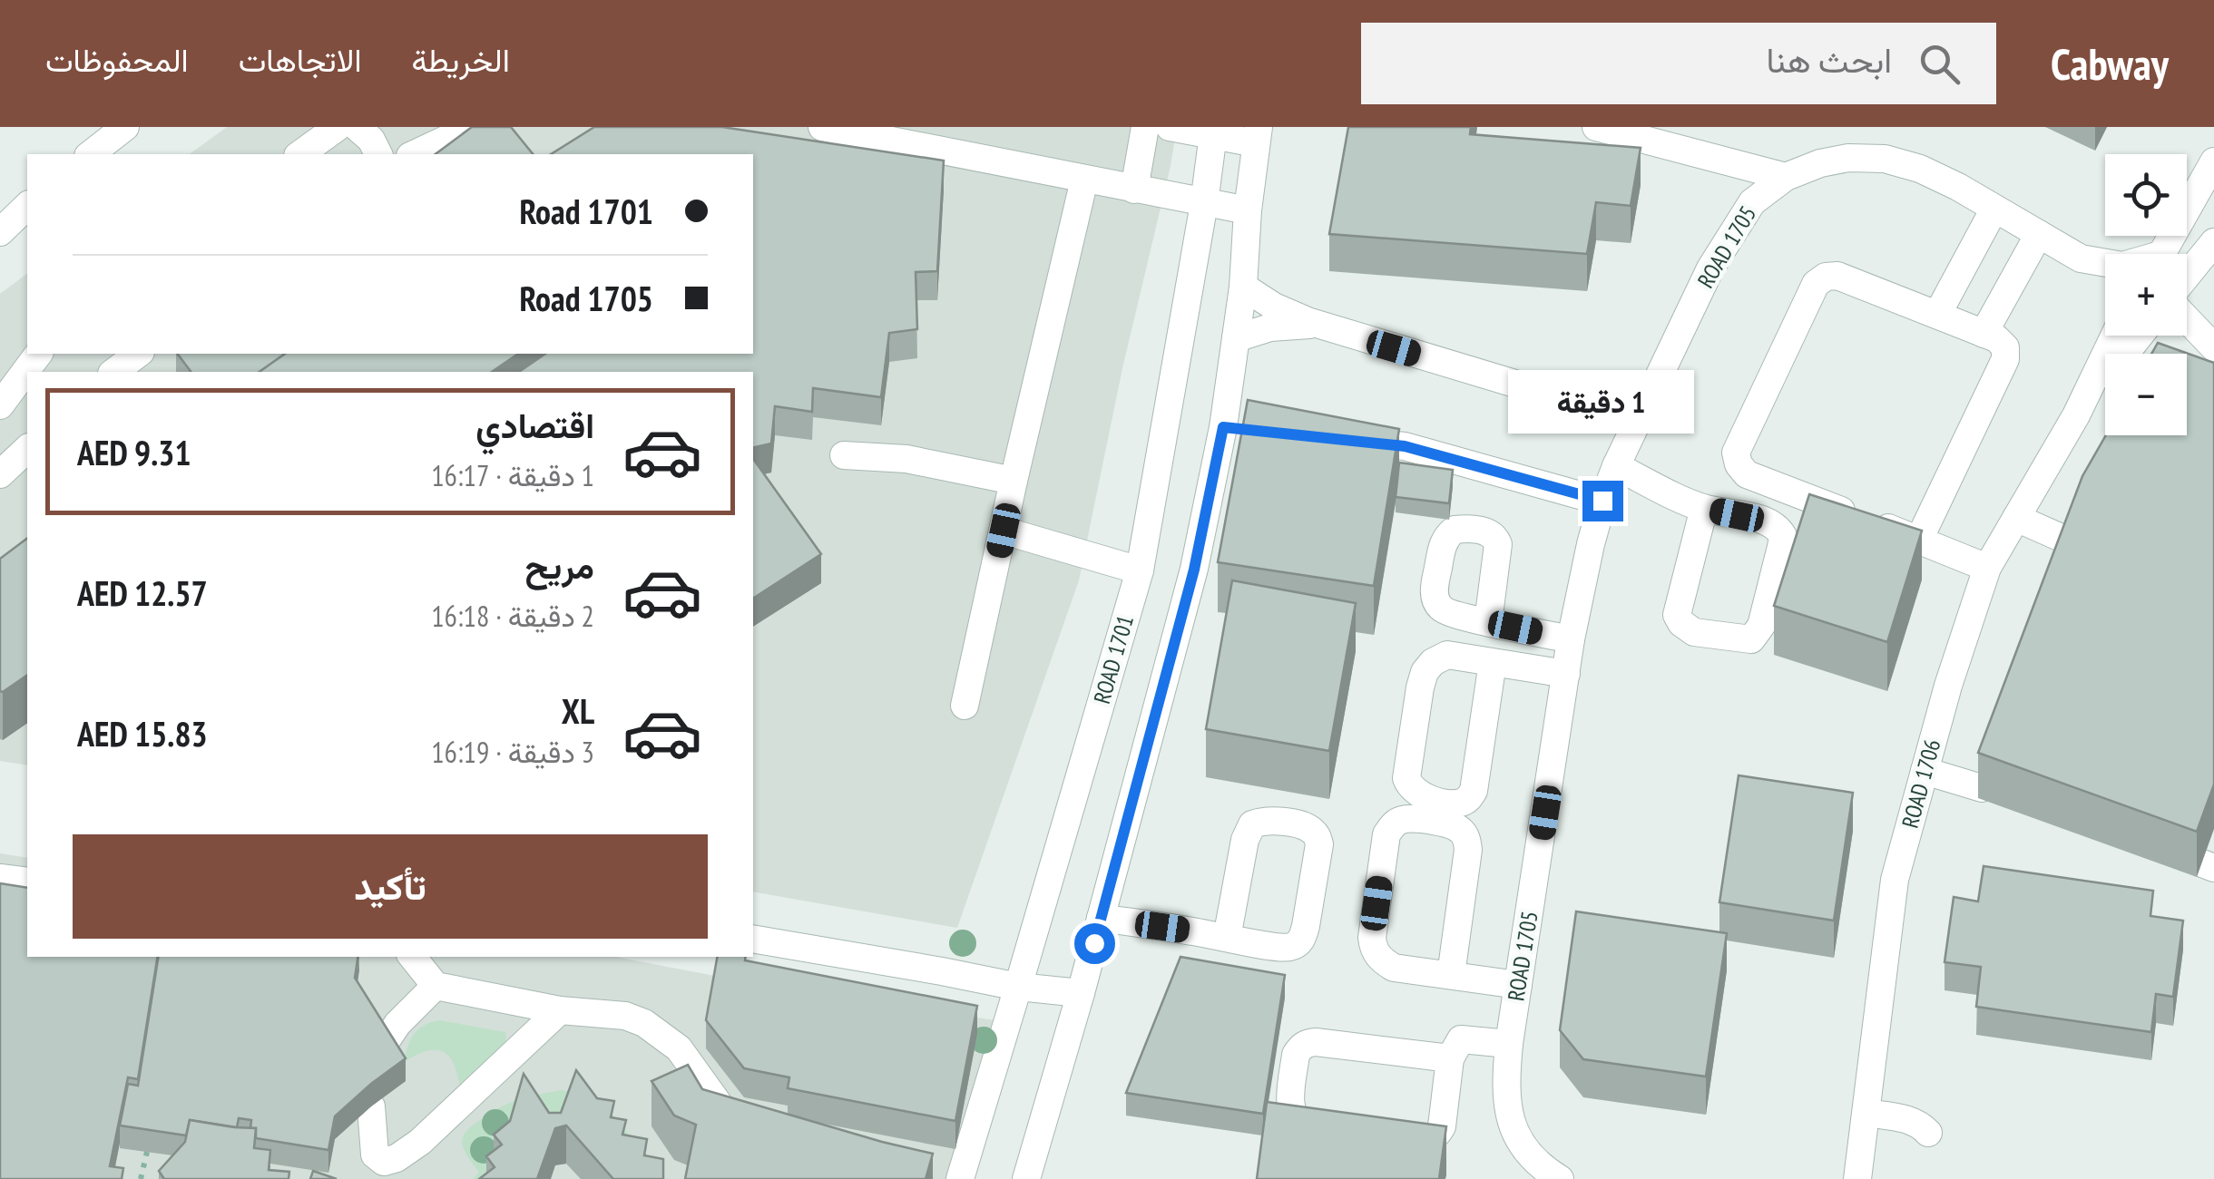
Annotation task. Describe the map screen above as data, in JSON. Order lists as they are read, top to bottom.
{
  "streets": {
    "street": ["ROAD 1705", "ROAD 1701", "ROAD 1706"]
  },
  "page": {
    "header": "Cabway",
    "search": "ابحث هنا",
    "nav": ["الخريطة", "الاتجاهات", "المحفوظات"],
    "map_buttons": ["+", "−"],
    "banner": ["Road 1701", "Road 1705"],
    "bubble": "1 دقيقة",
    "list": [
      {
        "name": "اقتصادي",
        "note": "1 دقيقة · 16:17",
        "value": "AED 9.31"
      },
      {
        "name": "مريح",
        "note": "2 دقيقة · 16:18",
        "value": "AED 12.57"
      },
      {
        "name": "XL",
        "note": "3 دقيقة · 16:19",
        "value": "AED 15.83"
      }
    ],
    "buttons": "تأكيد"
  }
}
